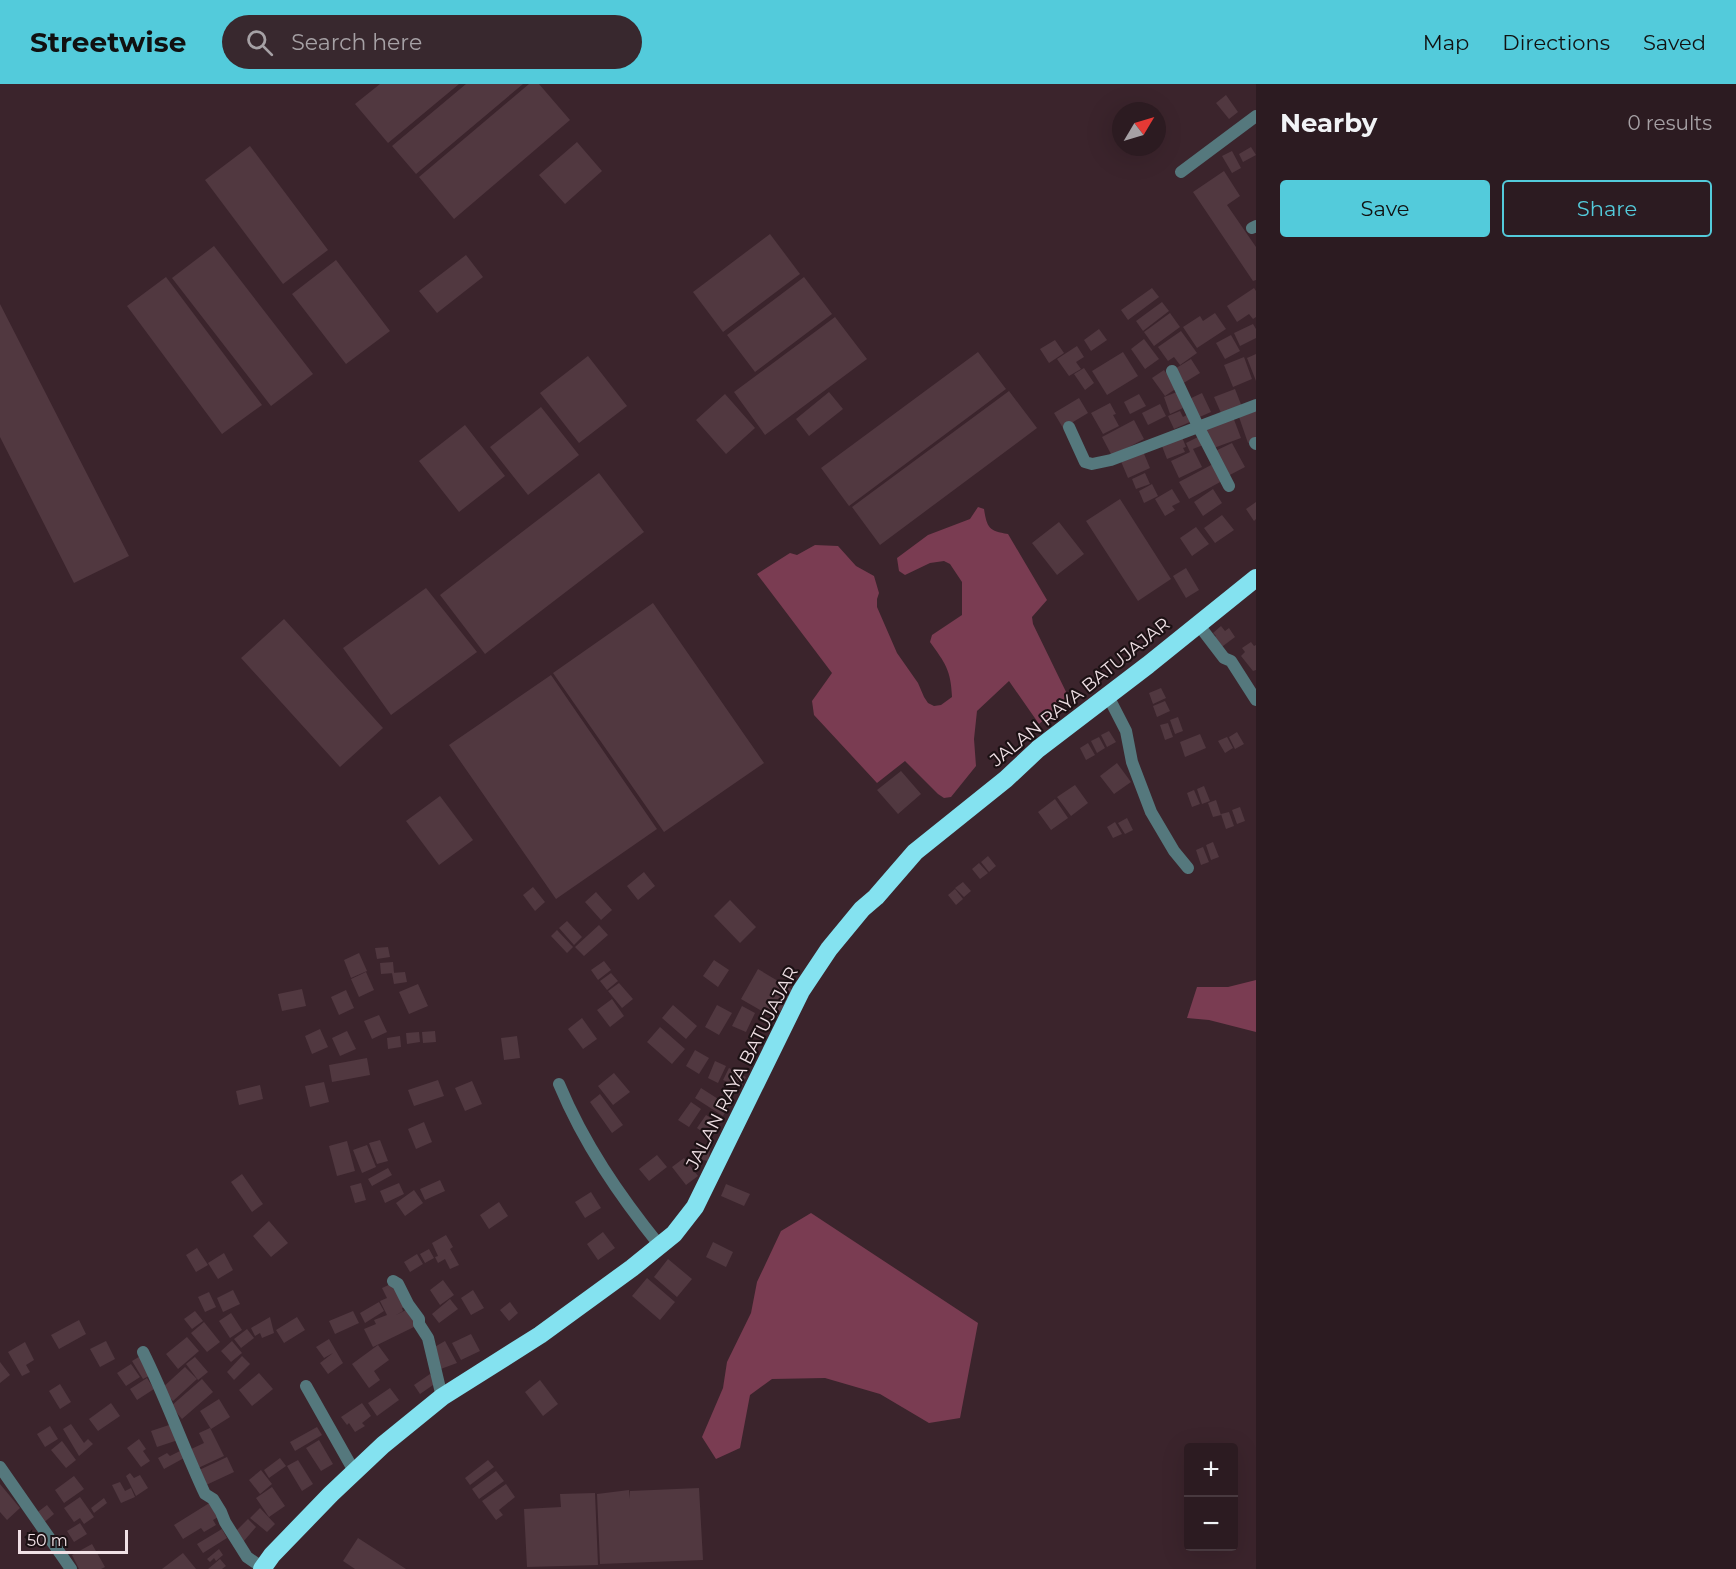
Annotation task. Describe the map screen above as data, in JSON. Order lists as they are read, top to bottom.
{
  "streets": {
    "highway": ["JALAN RAYA BATUJAJAR"]
  },
  "scale_bar": "50 m",
  "north": "top right",
  "page": {
    "header": "Streetwise",
    "search": "Search here",
    "nav": ["Map", "Directions", "Saved"],
    "heading": ["Nearby", "0 results"],
    "buttons": ["Save", "Share"],
    "map_buttons": ["+", "−"],
    "scale": "50 m"
  }
}
